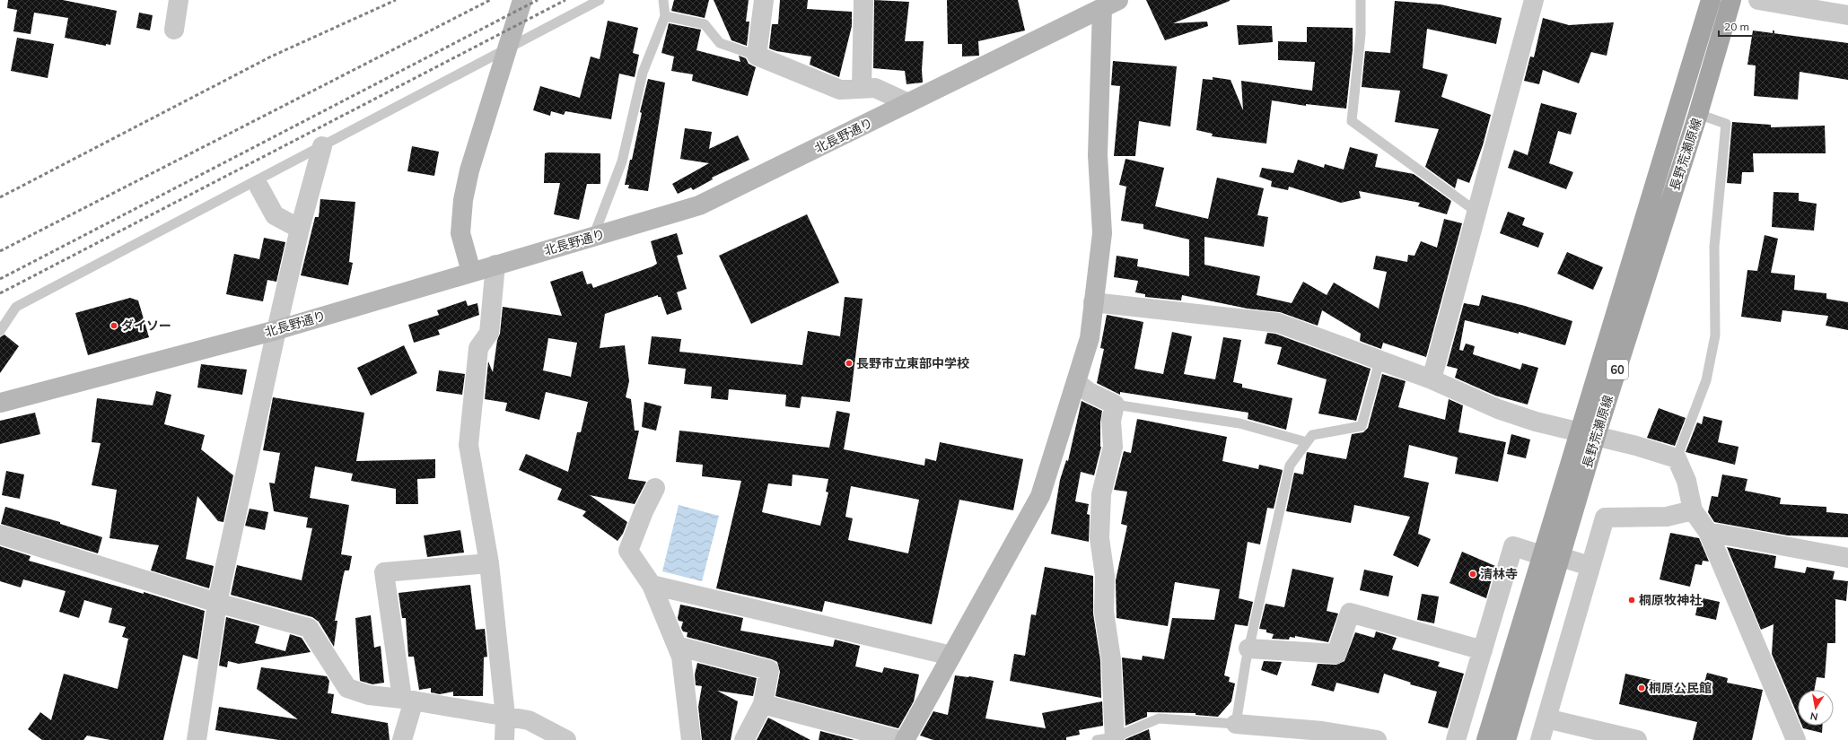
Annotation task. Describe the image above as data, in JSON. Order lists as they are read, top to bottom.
{
  "streets": {
    "main road": ["長野荒瀬原線", "60"],
    "street": ["北長野通り"]
  },
  "places": [
    "ダイソー",
    "長野市立東部中学校",
    "清林寺",
    "桐原牧神社",
    "桐原公民館"
  ],
  "scale_bar": "20 m",
  "north": "bottom"
}
